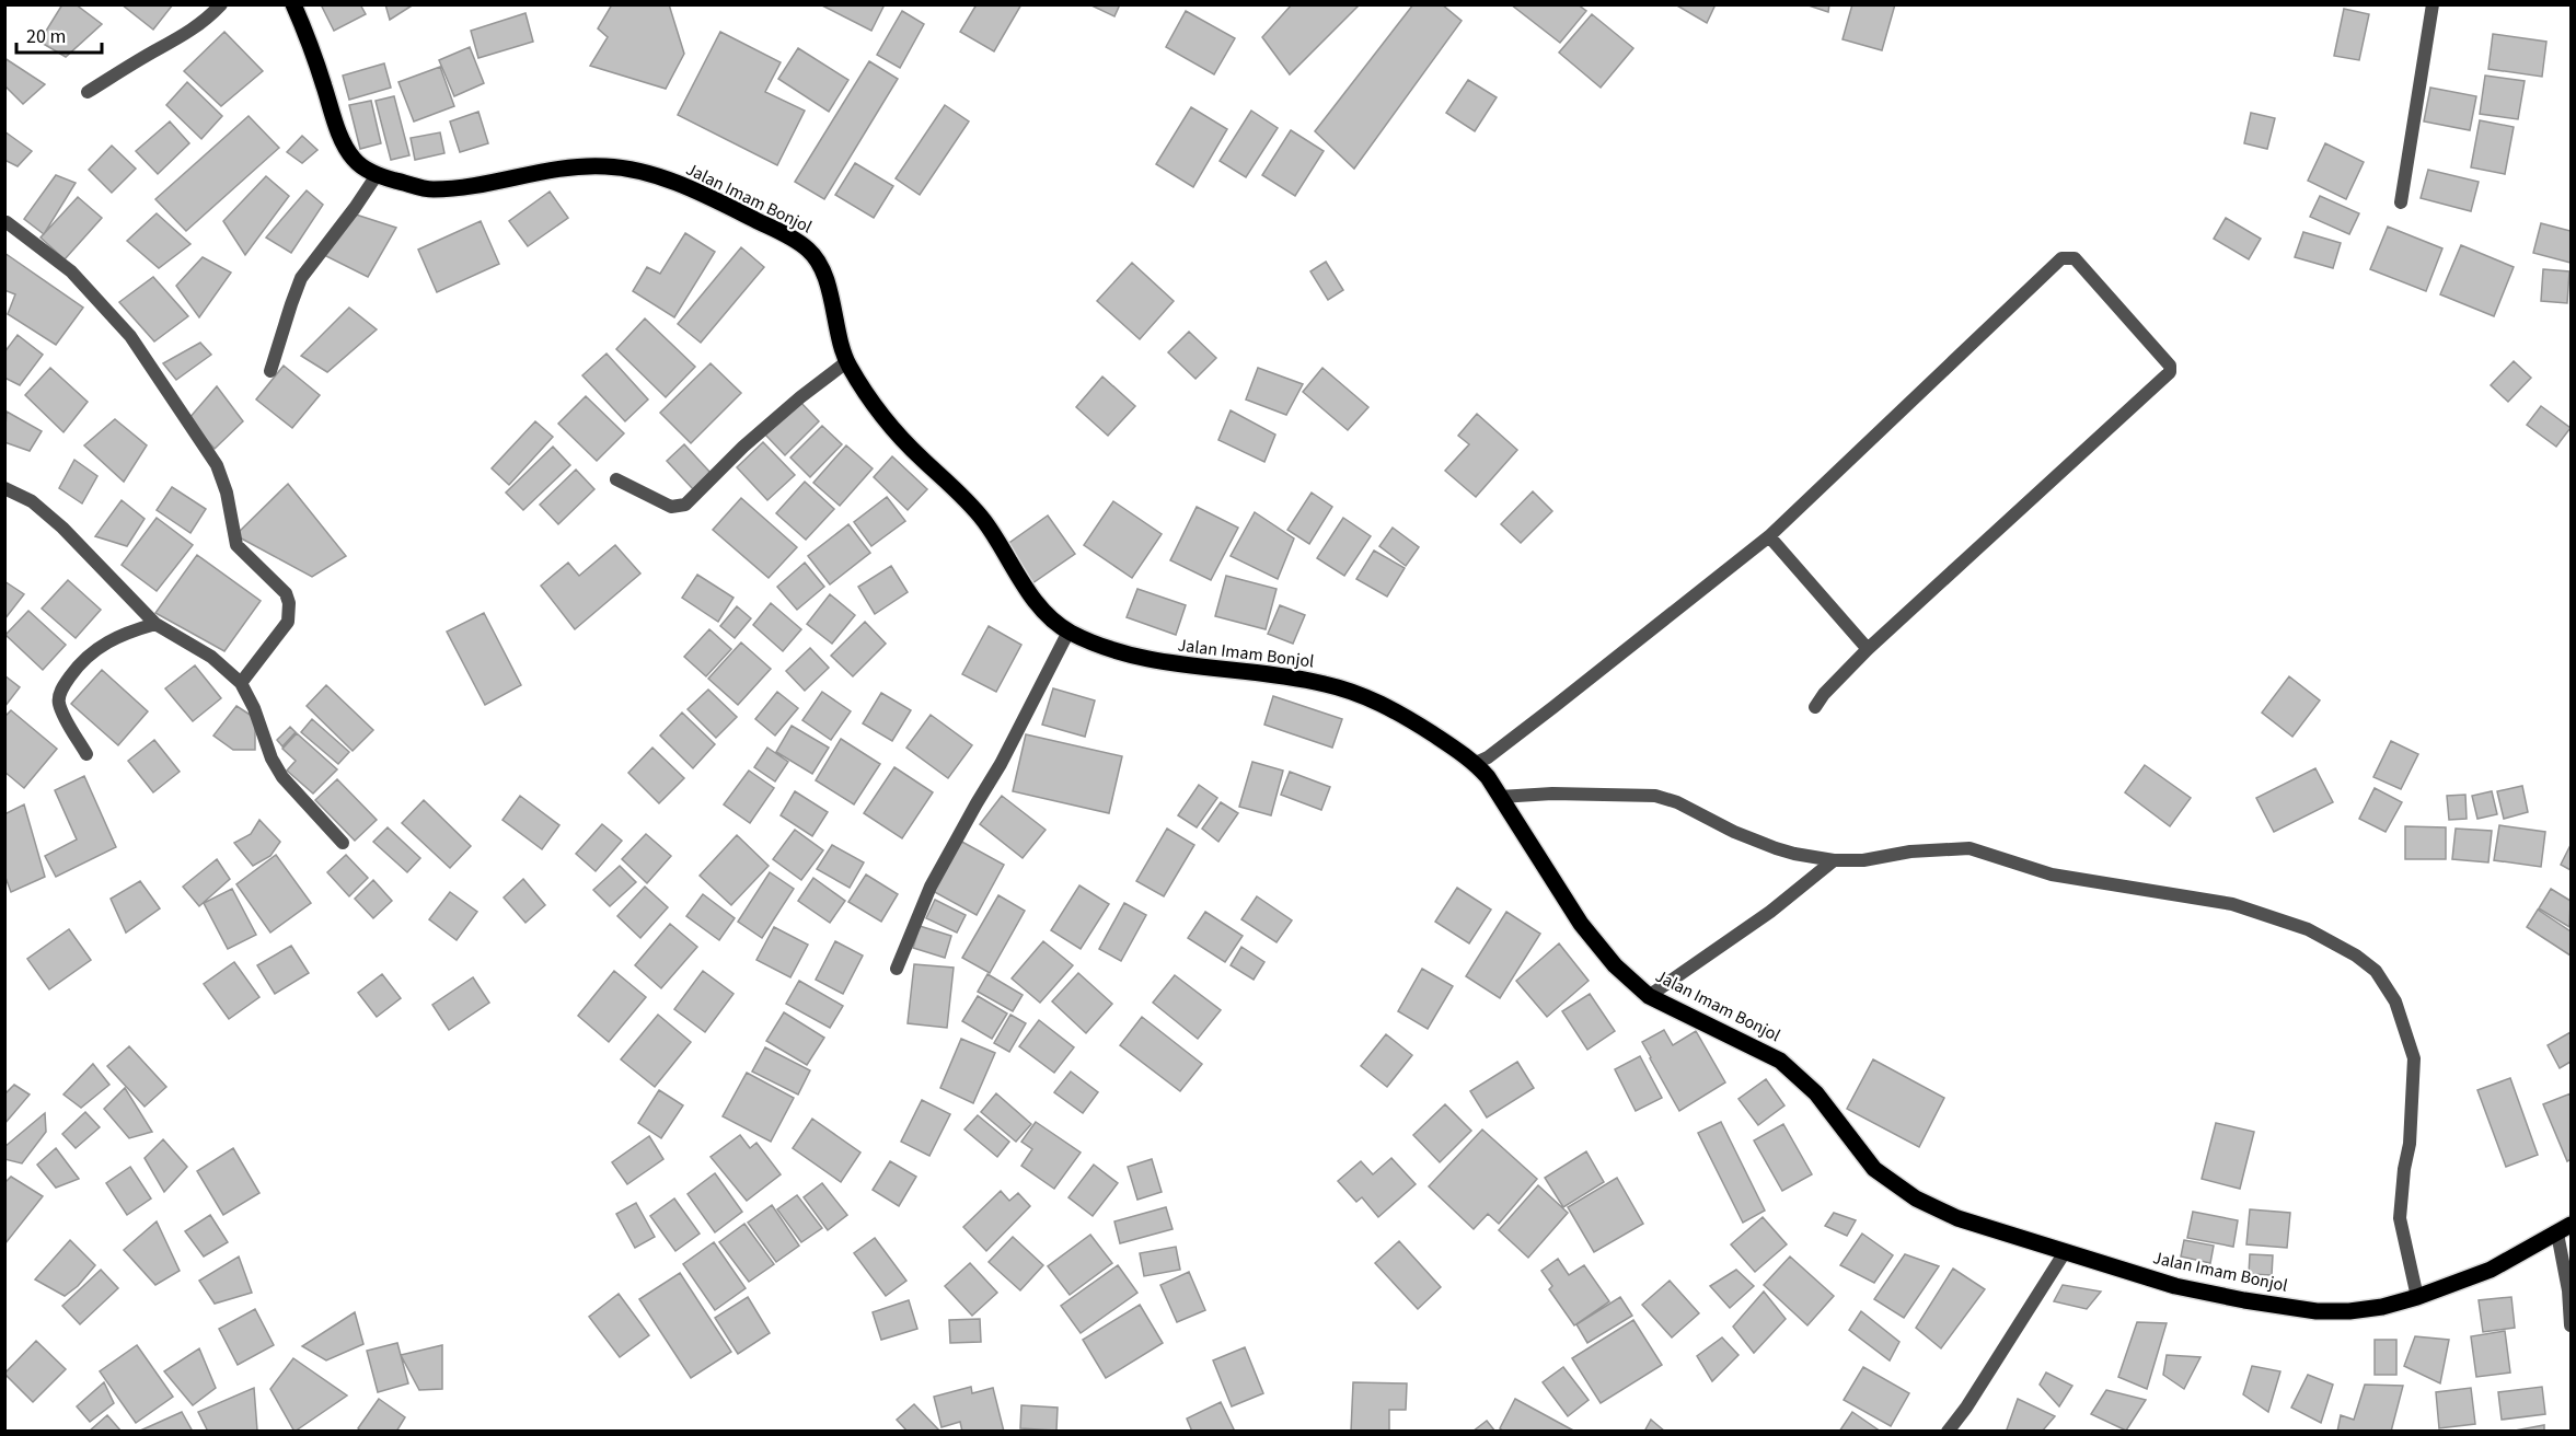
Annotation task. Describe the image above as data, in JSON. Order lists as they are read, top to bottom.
{
  "streets": {
    "main road": ["Jalan Imam Bonjol"]
  },
  "scale_bar": "20 m"
}
